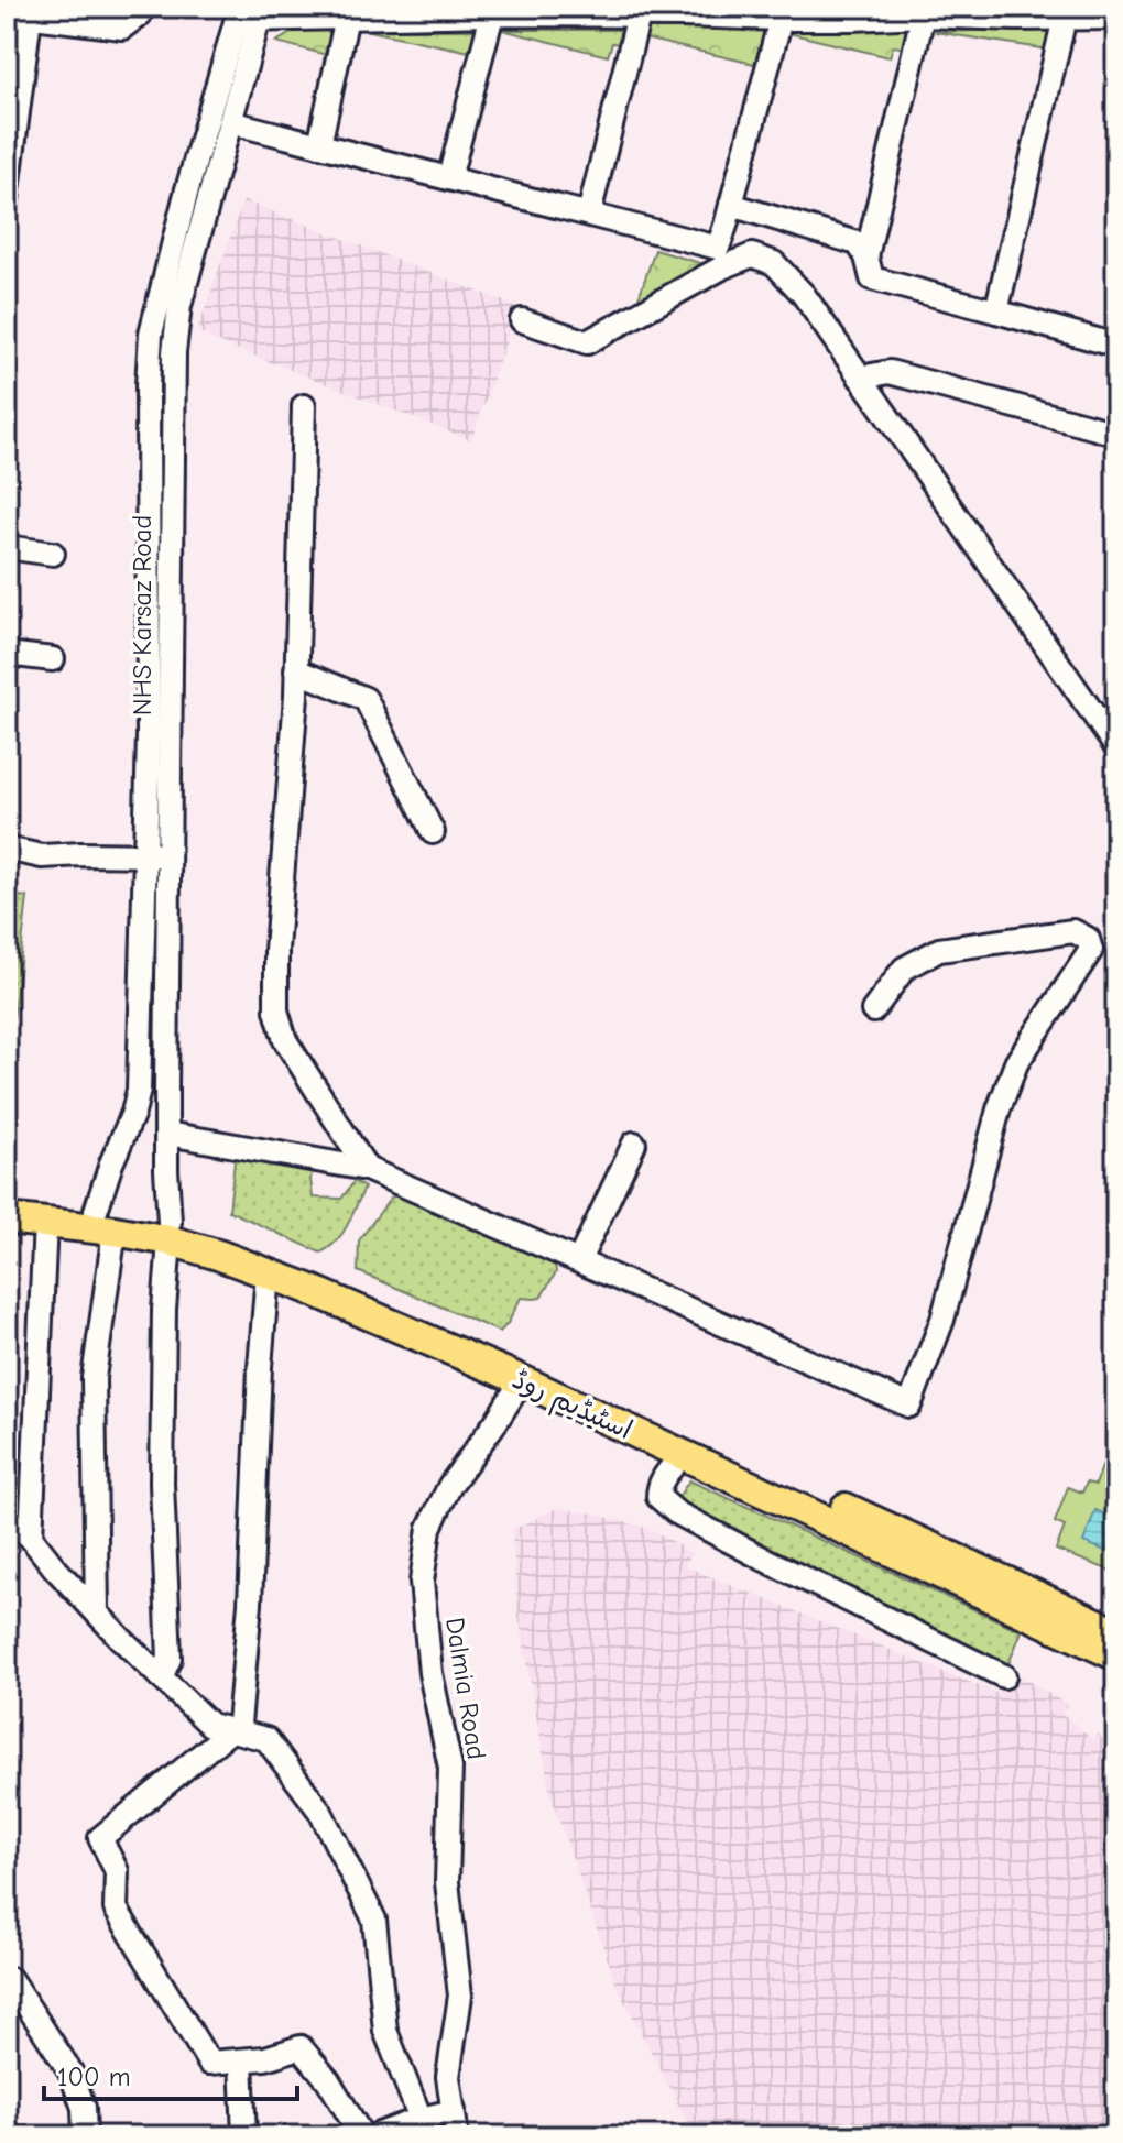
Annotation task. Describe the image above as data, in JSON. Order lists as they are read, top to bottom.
{
  "streets": {
    "main road": ["اسٹیڈیم روڈ"],
    "street": ["NHS Karsaz Road", "Dalmia Road"]
  },
  "crossings": [
    ["NHS Karsaz Road", "اسٹیڈیم روڈ"],
    ["اسٹیڈیم روڈ", "Dalmia Road"]
  ],
  "scale_bar": "100 m"
}
